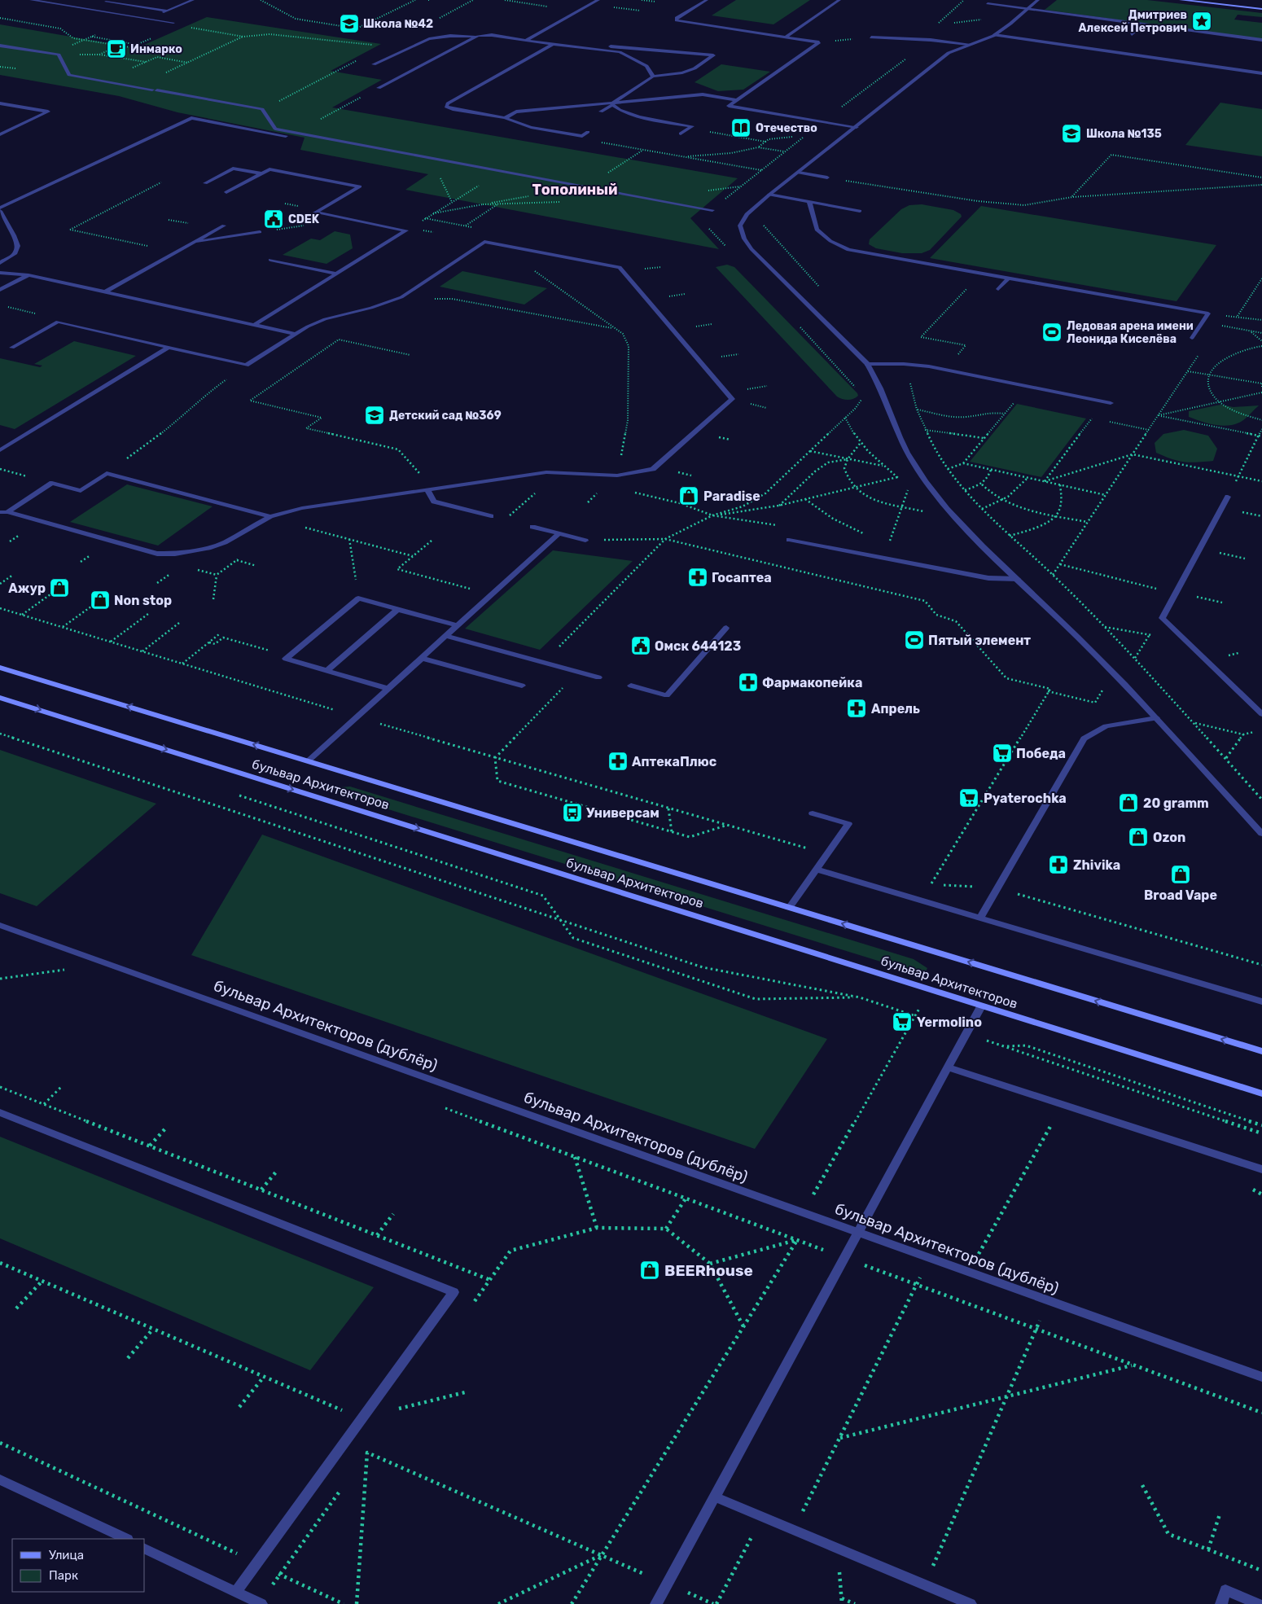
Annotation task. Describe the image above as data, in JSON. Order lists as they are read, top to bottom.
{
  "streets": {
    "main road": ["бульвар Архитекторов"],
    "street": ["бульвар Архитекторов (дублёр)"]
  },
  "districts": ["Тополиный"],
  "places": {
    "place": ["Дмитриев Алексей Петрович"],
    "school or university": ["Школа №42", "Школа №135", "Детский сад №369"],
    "cafe": ["Инмарко"],
    "library": ["Отечество"],
    "public building": ["CDEK", "Омск 644123"],
    "sports": ["Ледовая арена имени Леонида Киселёва", "Пятый элемент"],
    "shop": [
      "Paradise",
      "Ажур",
      "Non stop",
      "20 gramm",
      "Ozon",
      "Broad Vape",
      "BEERhouse"
    ],
    "pharmacy": [
      "Госаптеа",
      "Фармакопейка",
      "Апрель",
      "АптекаПлюс",
      "Zhivika"
    ],
    "supermarket": ["Победа", "Pyaterochka", "Yermolino"],
    "bus stop": ["Универсам"]
  },
  "legend": ["Улица", "Парк"]
}
